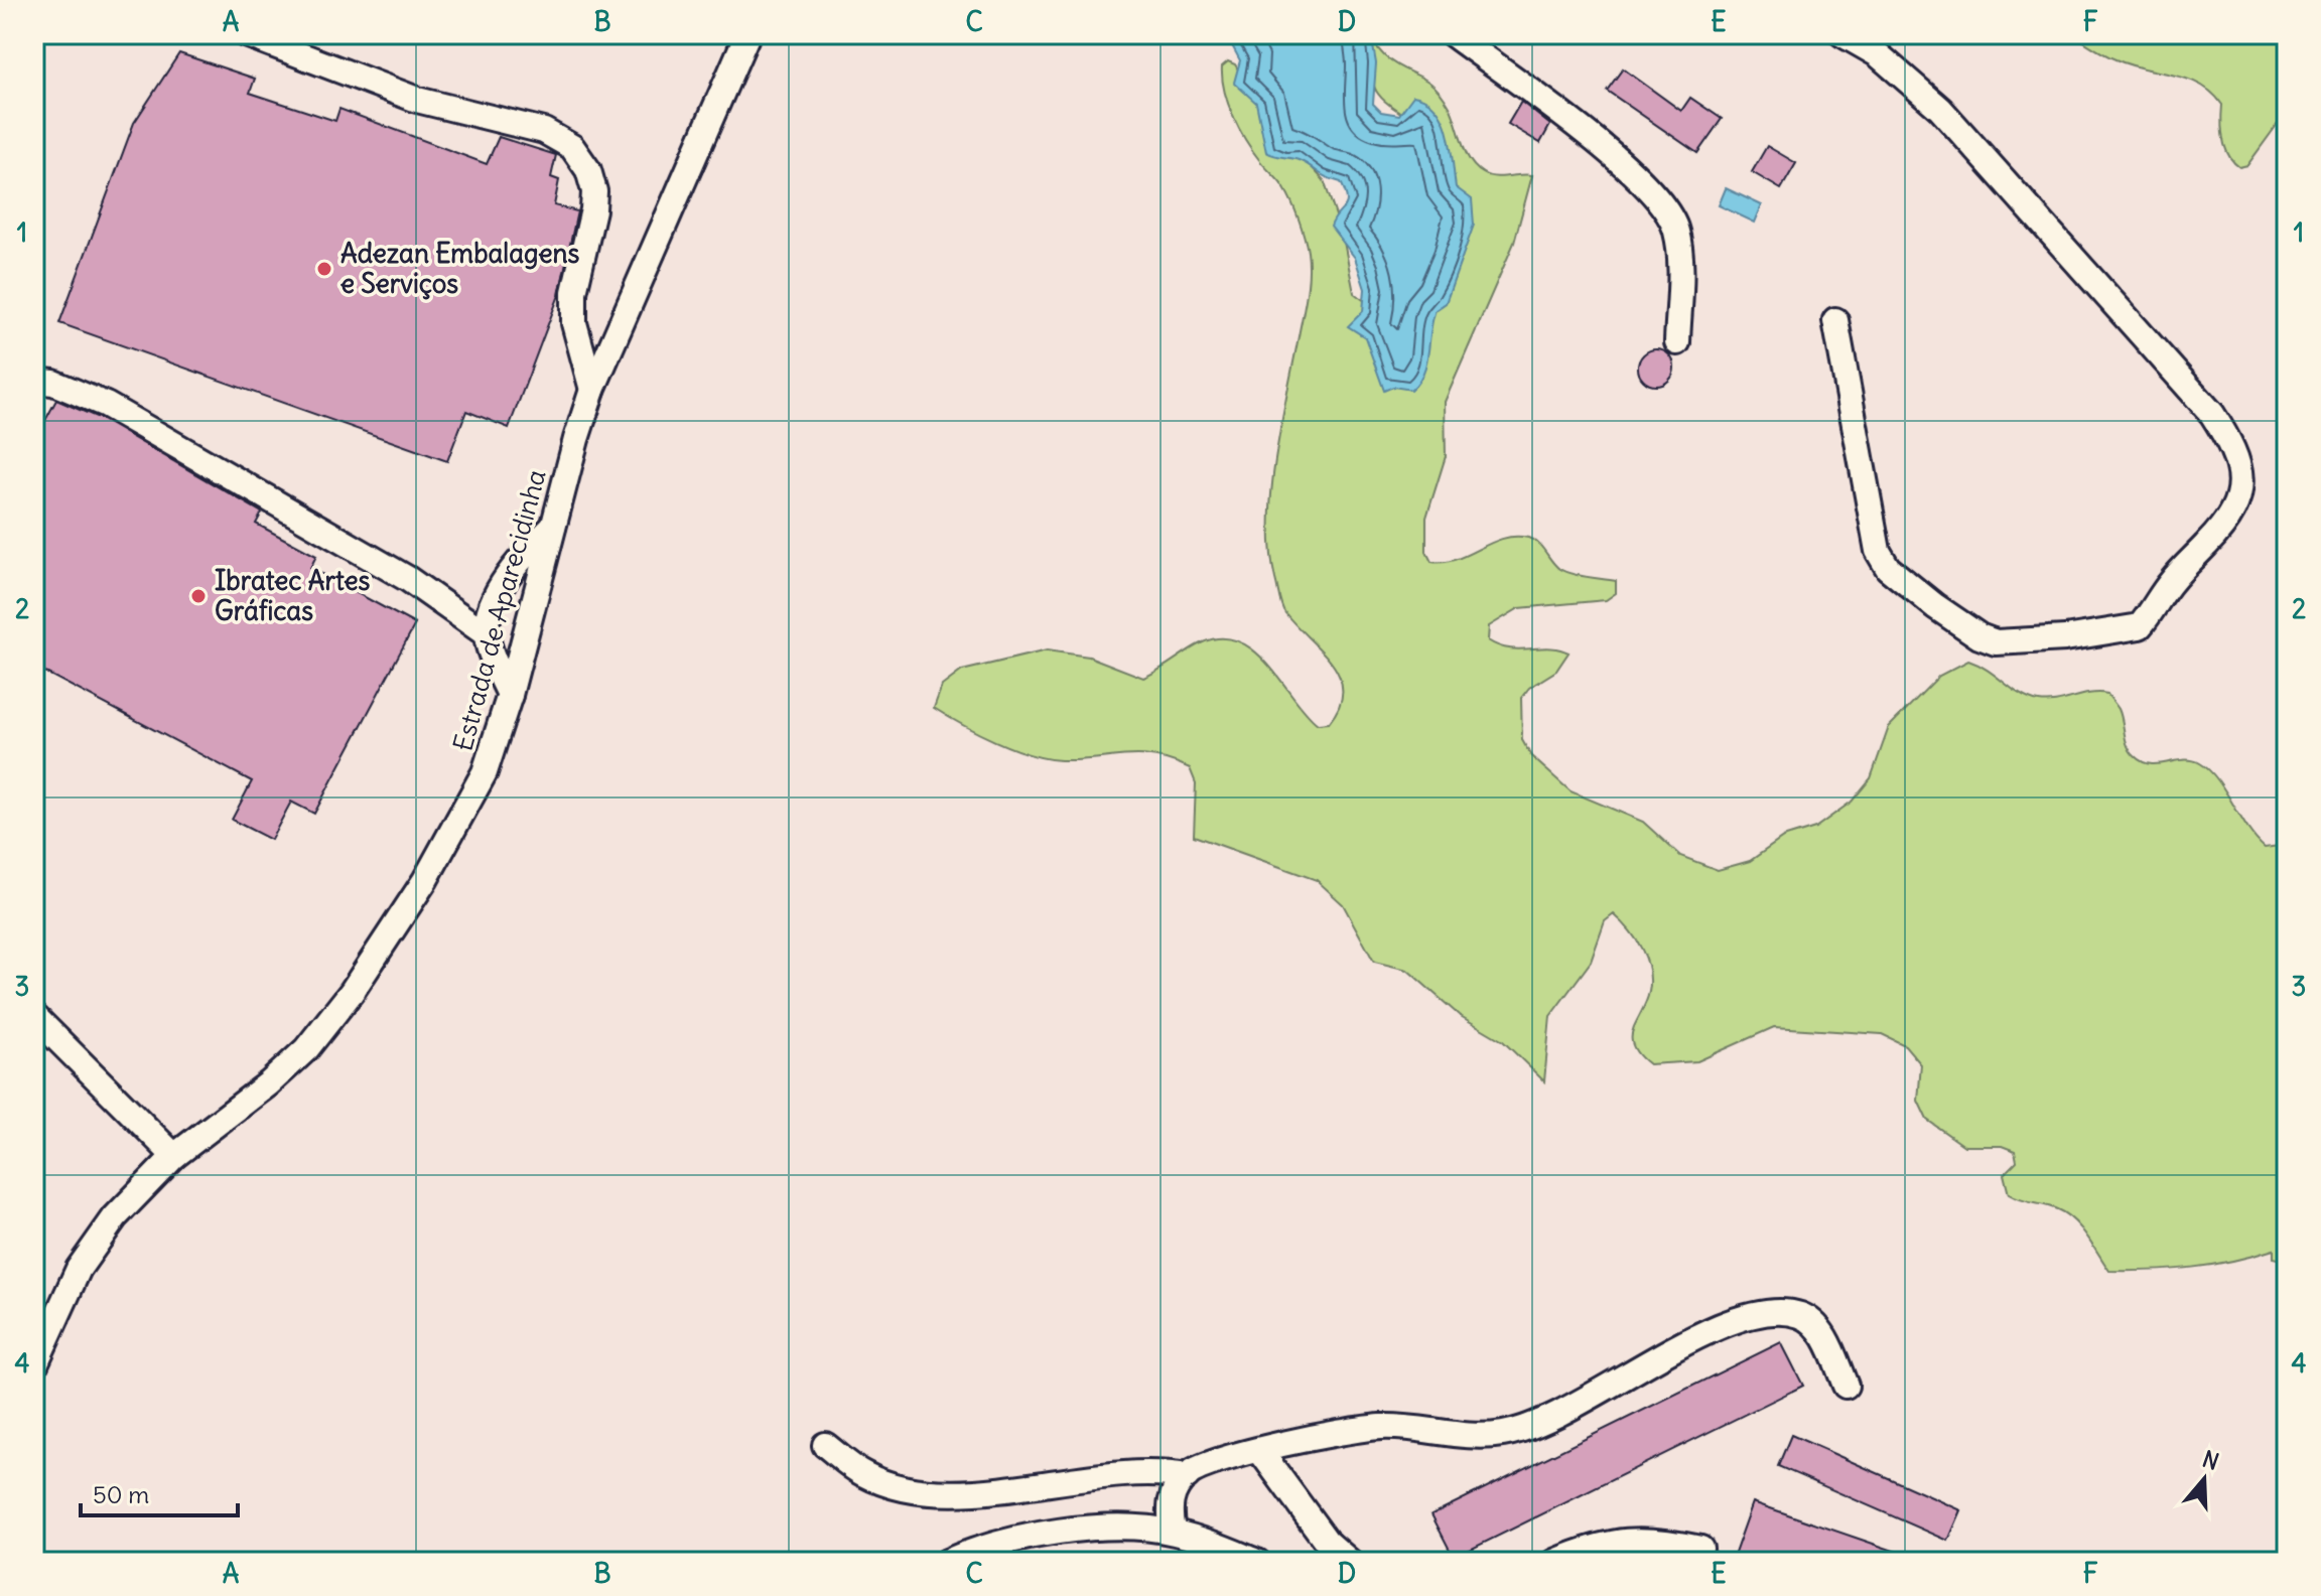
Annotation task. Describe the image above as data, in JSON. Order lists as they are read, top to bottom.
{
  "streets": {
    "street": ["Estrada de Aparecidinha"]
  },
  "places": ["Adezan Embalagens e Serviços", "Ibratec Artes Gráficas"],
  "scale_bar": "50 m",
  "north": "top",
  "grid": {
    "columns": [
      "A",
      "B",
      "C",
      "D",
      "E",
      "F"
    ],
    "rows": [
      "1",
      "2",
      "3",
      "4"
    ]
  }
}
